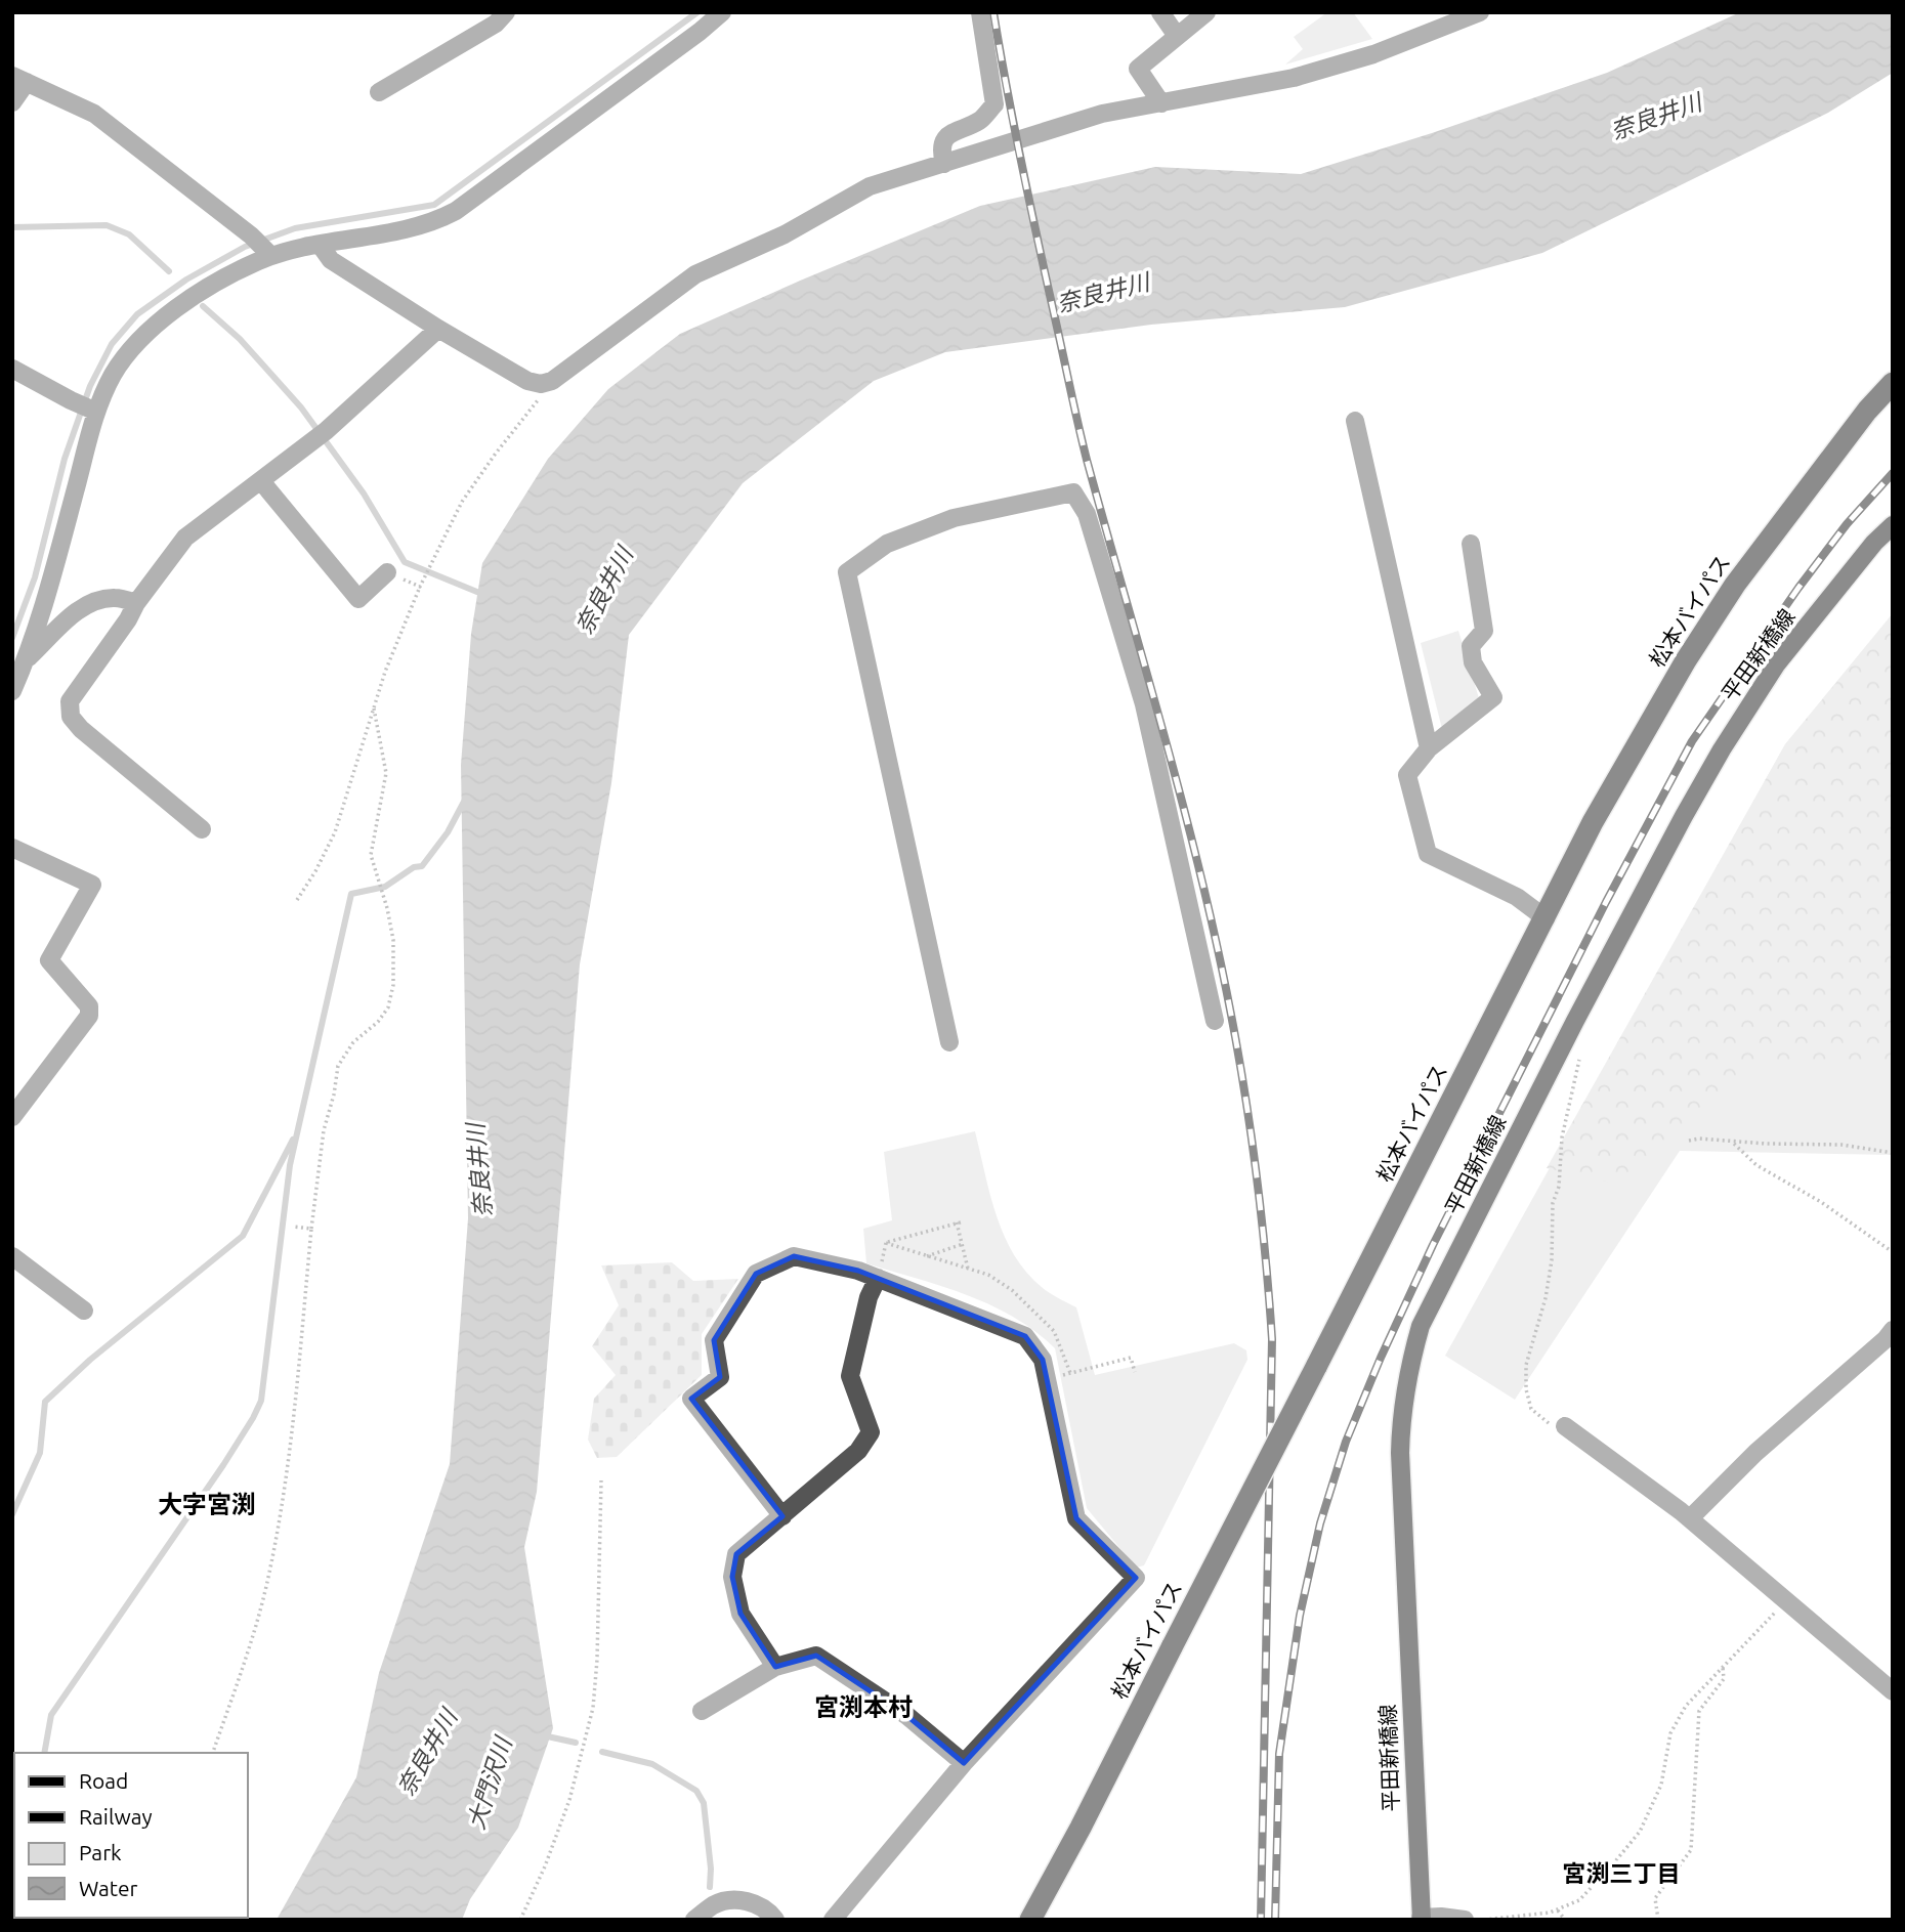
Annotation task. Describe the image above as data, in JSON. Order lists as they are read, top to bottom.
{
  "streets": {
    "highway": ["松本バイパス"],
    "main road": ["平田新橋線"]
  },
  "districts": ["大字宮渕", "宮渕本村", "宮渕三丁目"],
  "water": ["奈良井川", "大門沢川"],
  "legend": [
    "Road",
    "Railway",
    "Park",
    "Water"
  ]
}
